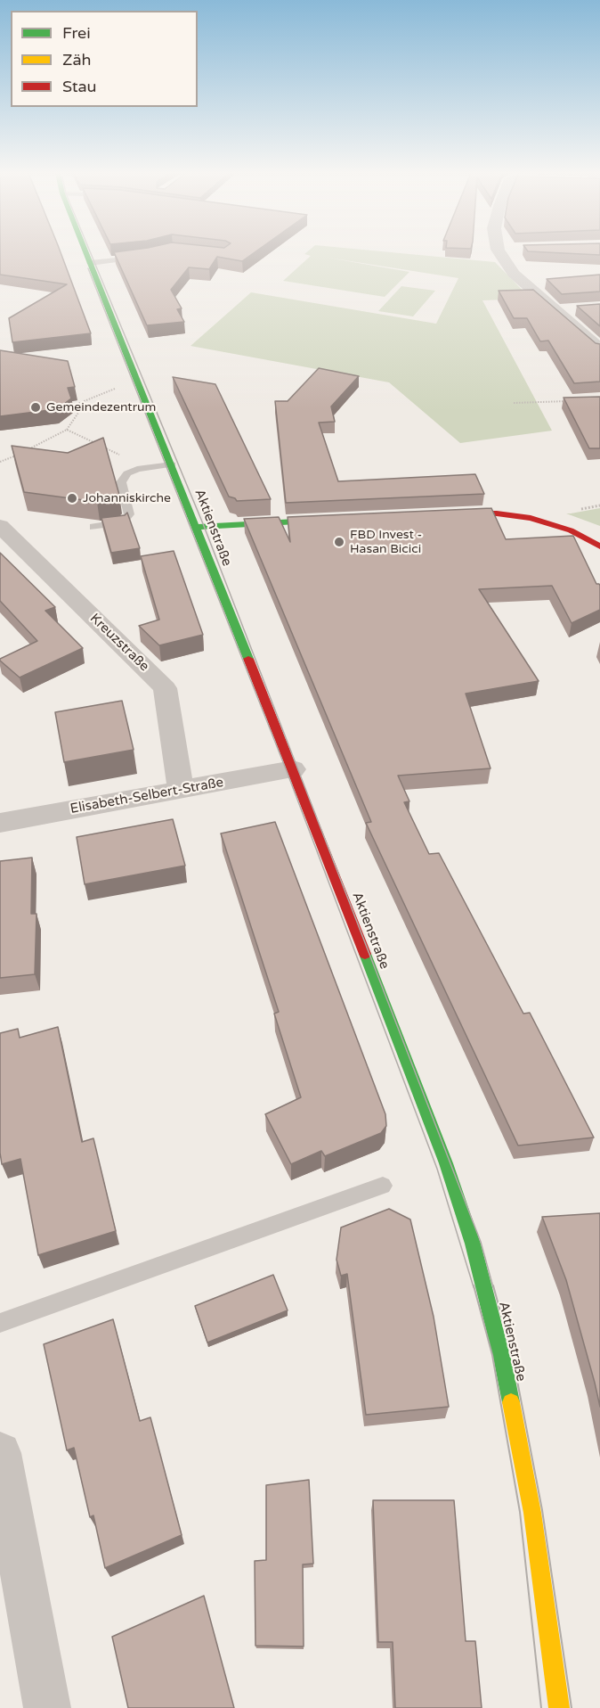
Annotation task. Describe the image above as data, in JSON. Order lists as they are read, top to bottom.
{
  "streets": {
    "main road": ["Aktienstraße"],
    "street": ["Kreuzstraße", "Elisabeth-Selbert-Straße"]
  },
  "crossings": [
    ["Aktienstraße", "Elisabeth-Selbert-Straße"],
    ["Kreuzstraße", "Elisabeth-Selbert-Straße"]
  ],
  "places": ["Gemeindezentrum", "Johanniskirche", "FBD Invest - Hasan Bicici"],
  "legend": ["Frei", "Zäh", "Stau"]
}
